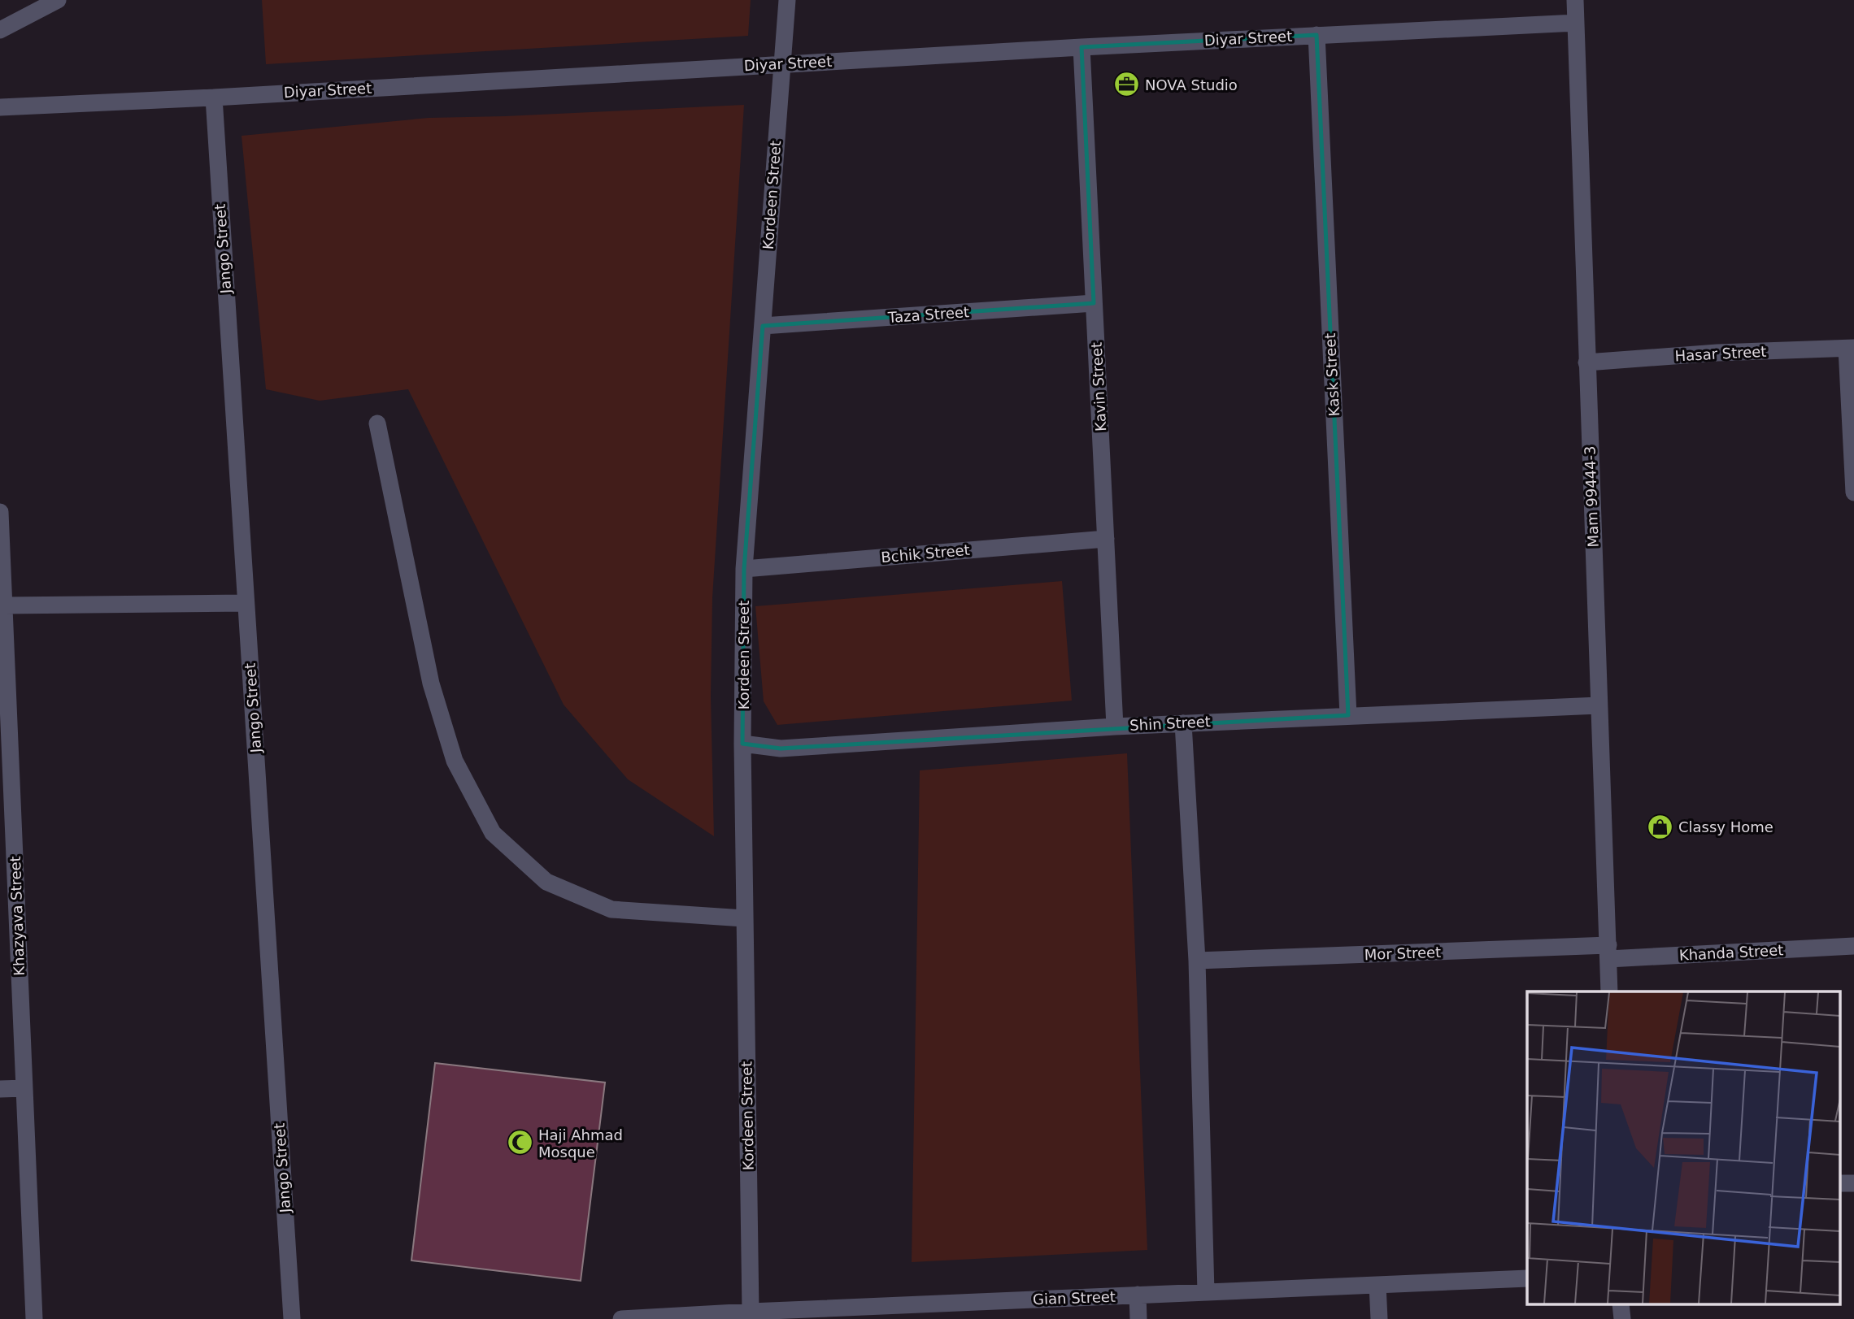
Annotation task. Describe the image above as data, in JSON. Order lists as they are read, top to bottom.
{
  "streets": {
    "street": [
      "Diyar Street",
      "Kordeen Street",
      "Jango Street",
      "Taza Street",
      "Hasar Street",
      "Kask Street",
      "Kavin Street",
      "Mam 99444-3",
      "Bchik Street",
      "Shin Street",
      "Khazyava Street",
      "Khanda Street",
      "Mor Street",
      "Gian Street"
    ]
  },
  "crossings": [
    ["Diyar Street", "Kordeen Street"],
    ["Diyar Street", "Jango Street"],
    ["Diyar Street", "Kask Street"],
    ["Diyar Street", "Kavin Street"],
    ["Diyar Street", "Mam 99444-3"],
    ["Kordeen Street", "Taza Street"],
    ["Kordeen Street", "Bchik Street"],
    ["Kordeen Street", "Shin Street"],
    ["Kordeen Street", "Gian Street"],
    ["Taza Street", "Kavin Street"],
    ["Hasar Street", "Mam 99444-3"],
    ["Kask Street", "Shin Street"],
    ["Kavin Street", "Bchik Street"],
    ["Kavin Street", "Shin Street"],
    ["Mam 99444-3", "Shin Street"],
    ["Mam 99444-3", "Khanda Street"],
    ["Mam 99444-3", "Mor Street"],
    ["Khanda Street", "Mor Street"]
  ],
  "places": {
    "office": ["NOVA Studio"],
    "shop": ["Classy Home"],
    "mosque": ["Haji Ahmad Mosque"]
  }
}
